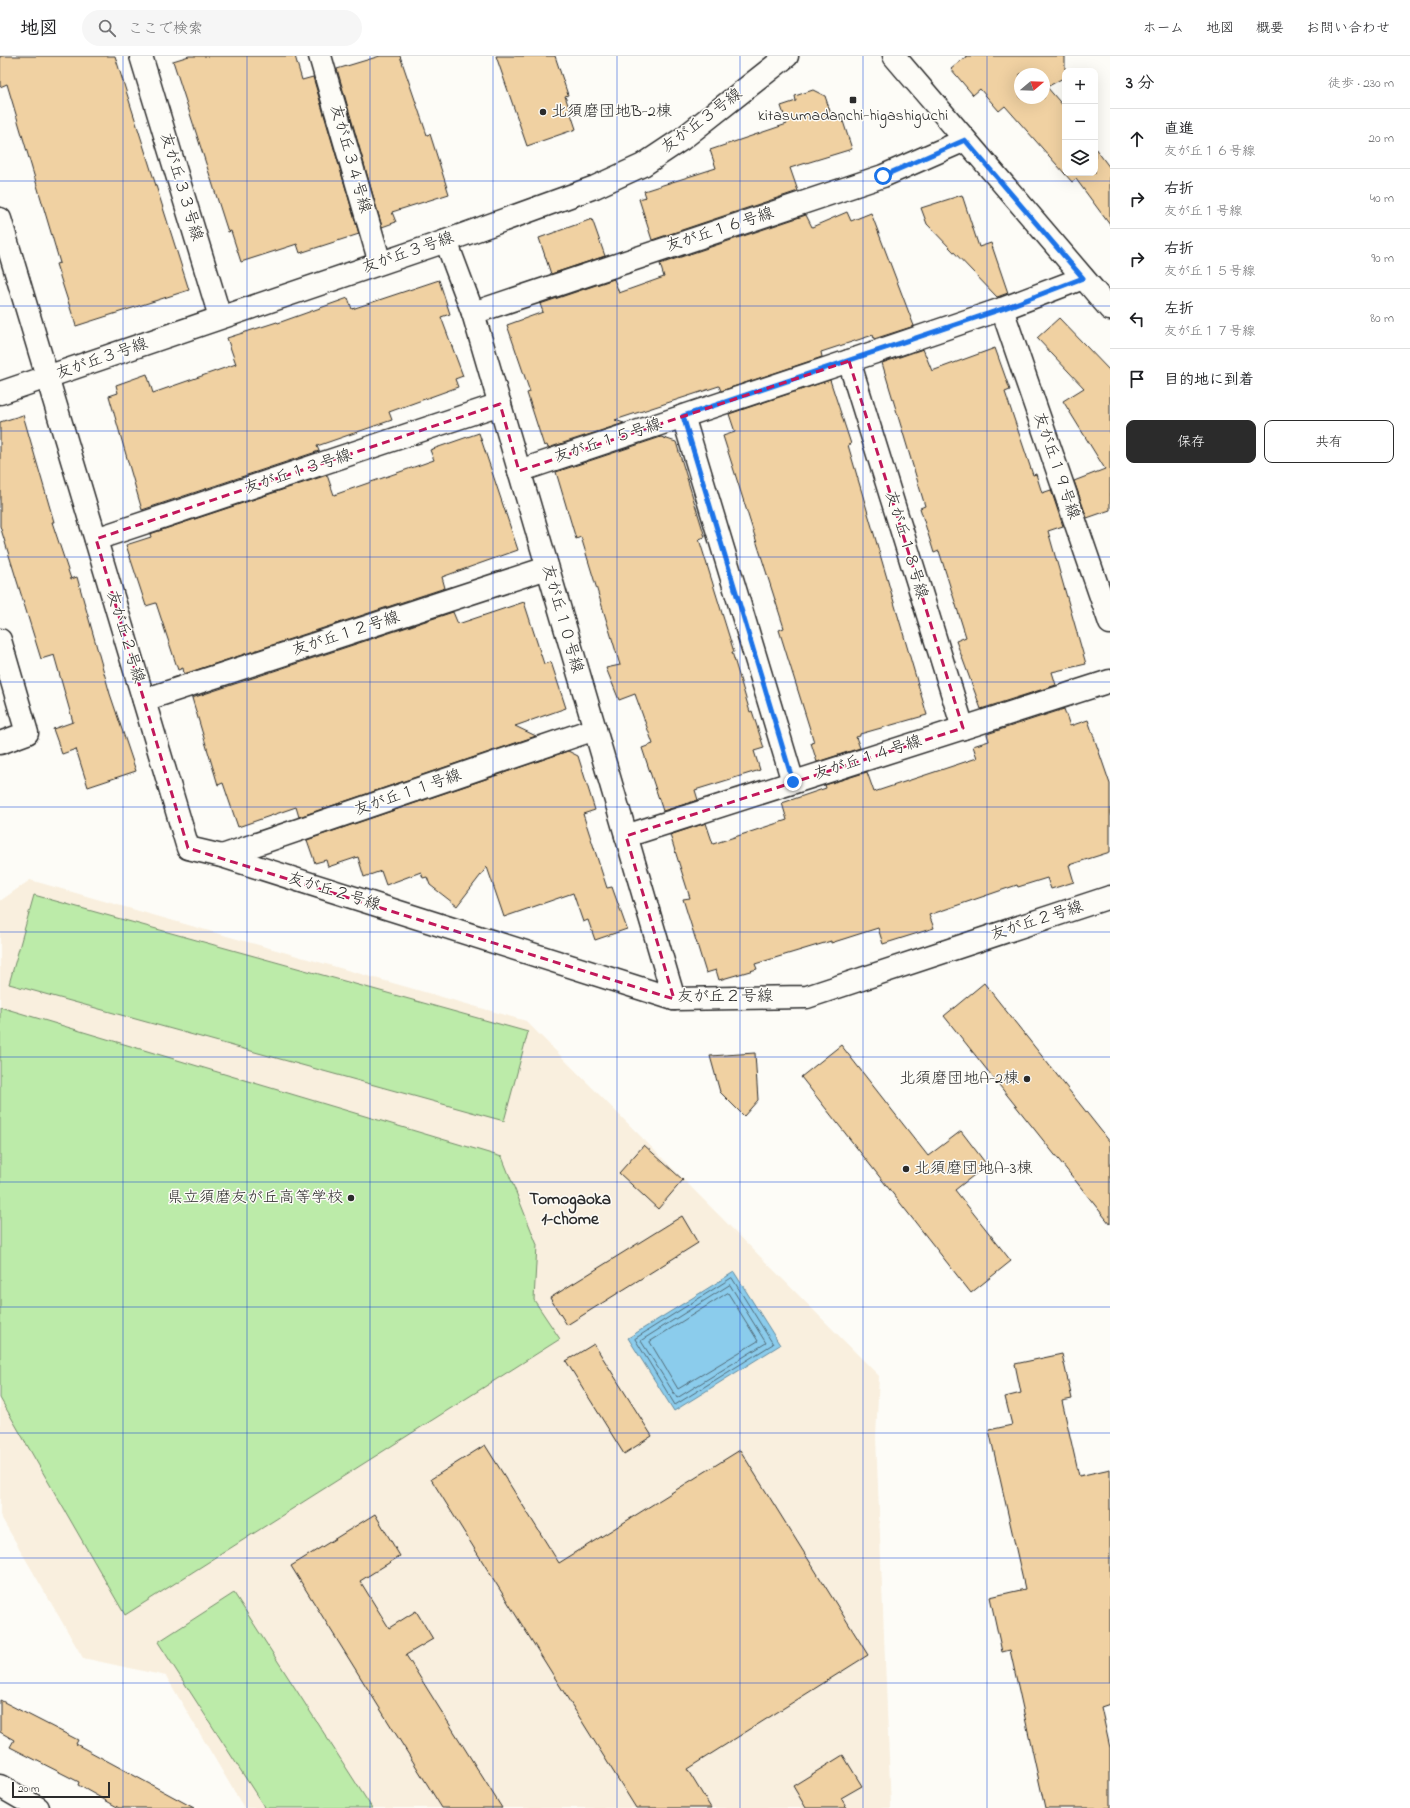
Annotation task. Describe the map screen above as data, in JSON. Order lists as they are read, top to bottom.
{
  "streets": {
    "street": [
      "友が丘３号線",
      "友が丘３４号線",
      "友が丘３３号線",
      "友が丘１６号線",
      "友が丘１５号線",
      "友が丘１９号線",
      "友が丘１３号線",
      "友が丘１８号線",
      "友が丘１０号線",
      "友が丘１２号線",
      "友が丘２号線",
      "友が丘１４号線",
      "友が丘１１号線"
    ]
  },
  "crossings": [
    ["友が丘３号線", "友が丘３４号線"],
    ["友が丘３号線", "友が丘３３号線"],
    ["友が丘３号線", "友が丘１０号線"],
    ["友が丘３号線", "友が丘２号線"],
    ["友が丘１６号線", "友が丘１０号線"],
    ["友が丘１５号線", "友が丘１９号線"],
    ["友が丘１５号線", "友が丘１８号線"],
    ["友が丘１５号線", "友が丘１０号線"],
    ["友が丘１３号線", "友が丘１０号線"],
    ["友が丘１３号線", "友が丘２号線"],
    ["友が丘１８号線", "友が丘１４号線"],
    ["友が丘１０号線", "友が丘１２号線"],
    ["友が丘１０号線", "友が丘２号線"],
    ["友が丘１０号線", "友が丘１４号線"],
    ["友が丘１０号線", "友が丘１１号線"],
    ["友が丘１２号線", "友が丘２号線"],
    ["友が丘２号線", "友が丘１１号線"]
  ],
  "districts": ["Tomogaoka 1-chome"],
  "places": {
    "transit": ["kitasumadanchi-higashiguchi"],
    "other": [
      "北須磨団地B-2棟",
      "北須磨団地A-2棟",
      "北須磨団地A-3棟",
      "県立須磨友が丘高等学校"
    ]
  },
  "scale_bar": "20 m",
  "north": "right",
  "page": {
    "header": "地図",
    "search": "ここで検索",
    "nav": [
      "ホーム",
      "地図",
      "概要",
      "お問い合わせ"
    ],
    "heading": ["3 分", "徒歩 · 230 m"],
    "map_buttons": ["+", "−"],
    "list": [
      ["直進", "友が丘１６号線", "20 m"],
      ["右折", "友が丘１号線", "40 m"],
      ["右折", "友が丘１５号線", "90 m"],
      ["左折", "友が丘１７号線", "80 m"],
      "目的地に到着"
    ],
    "buttons": ["保存", "共有"],
    "scale": "20 m"
  }
}
